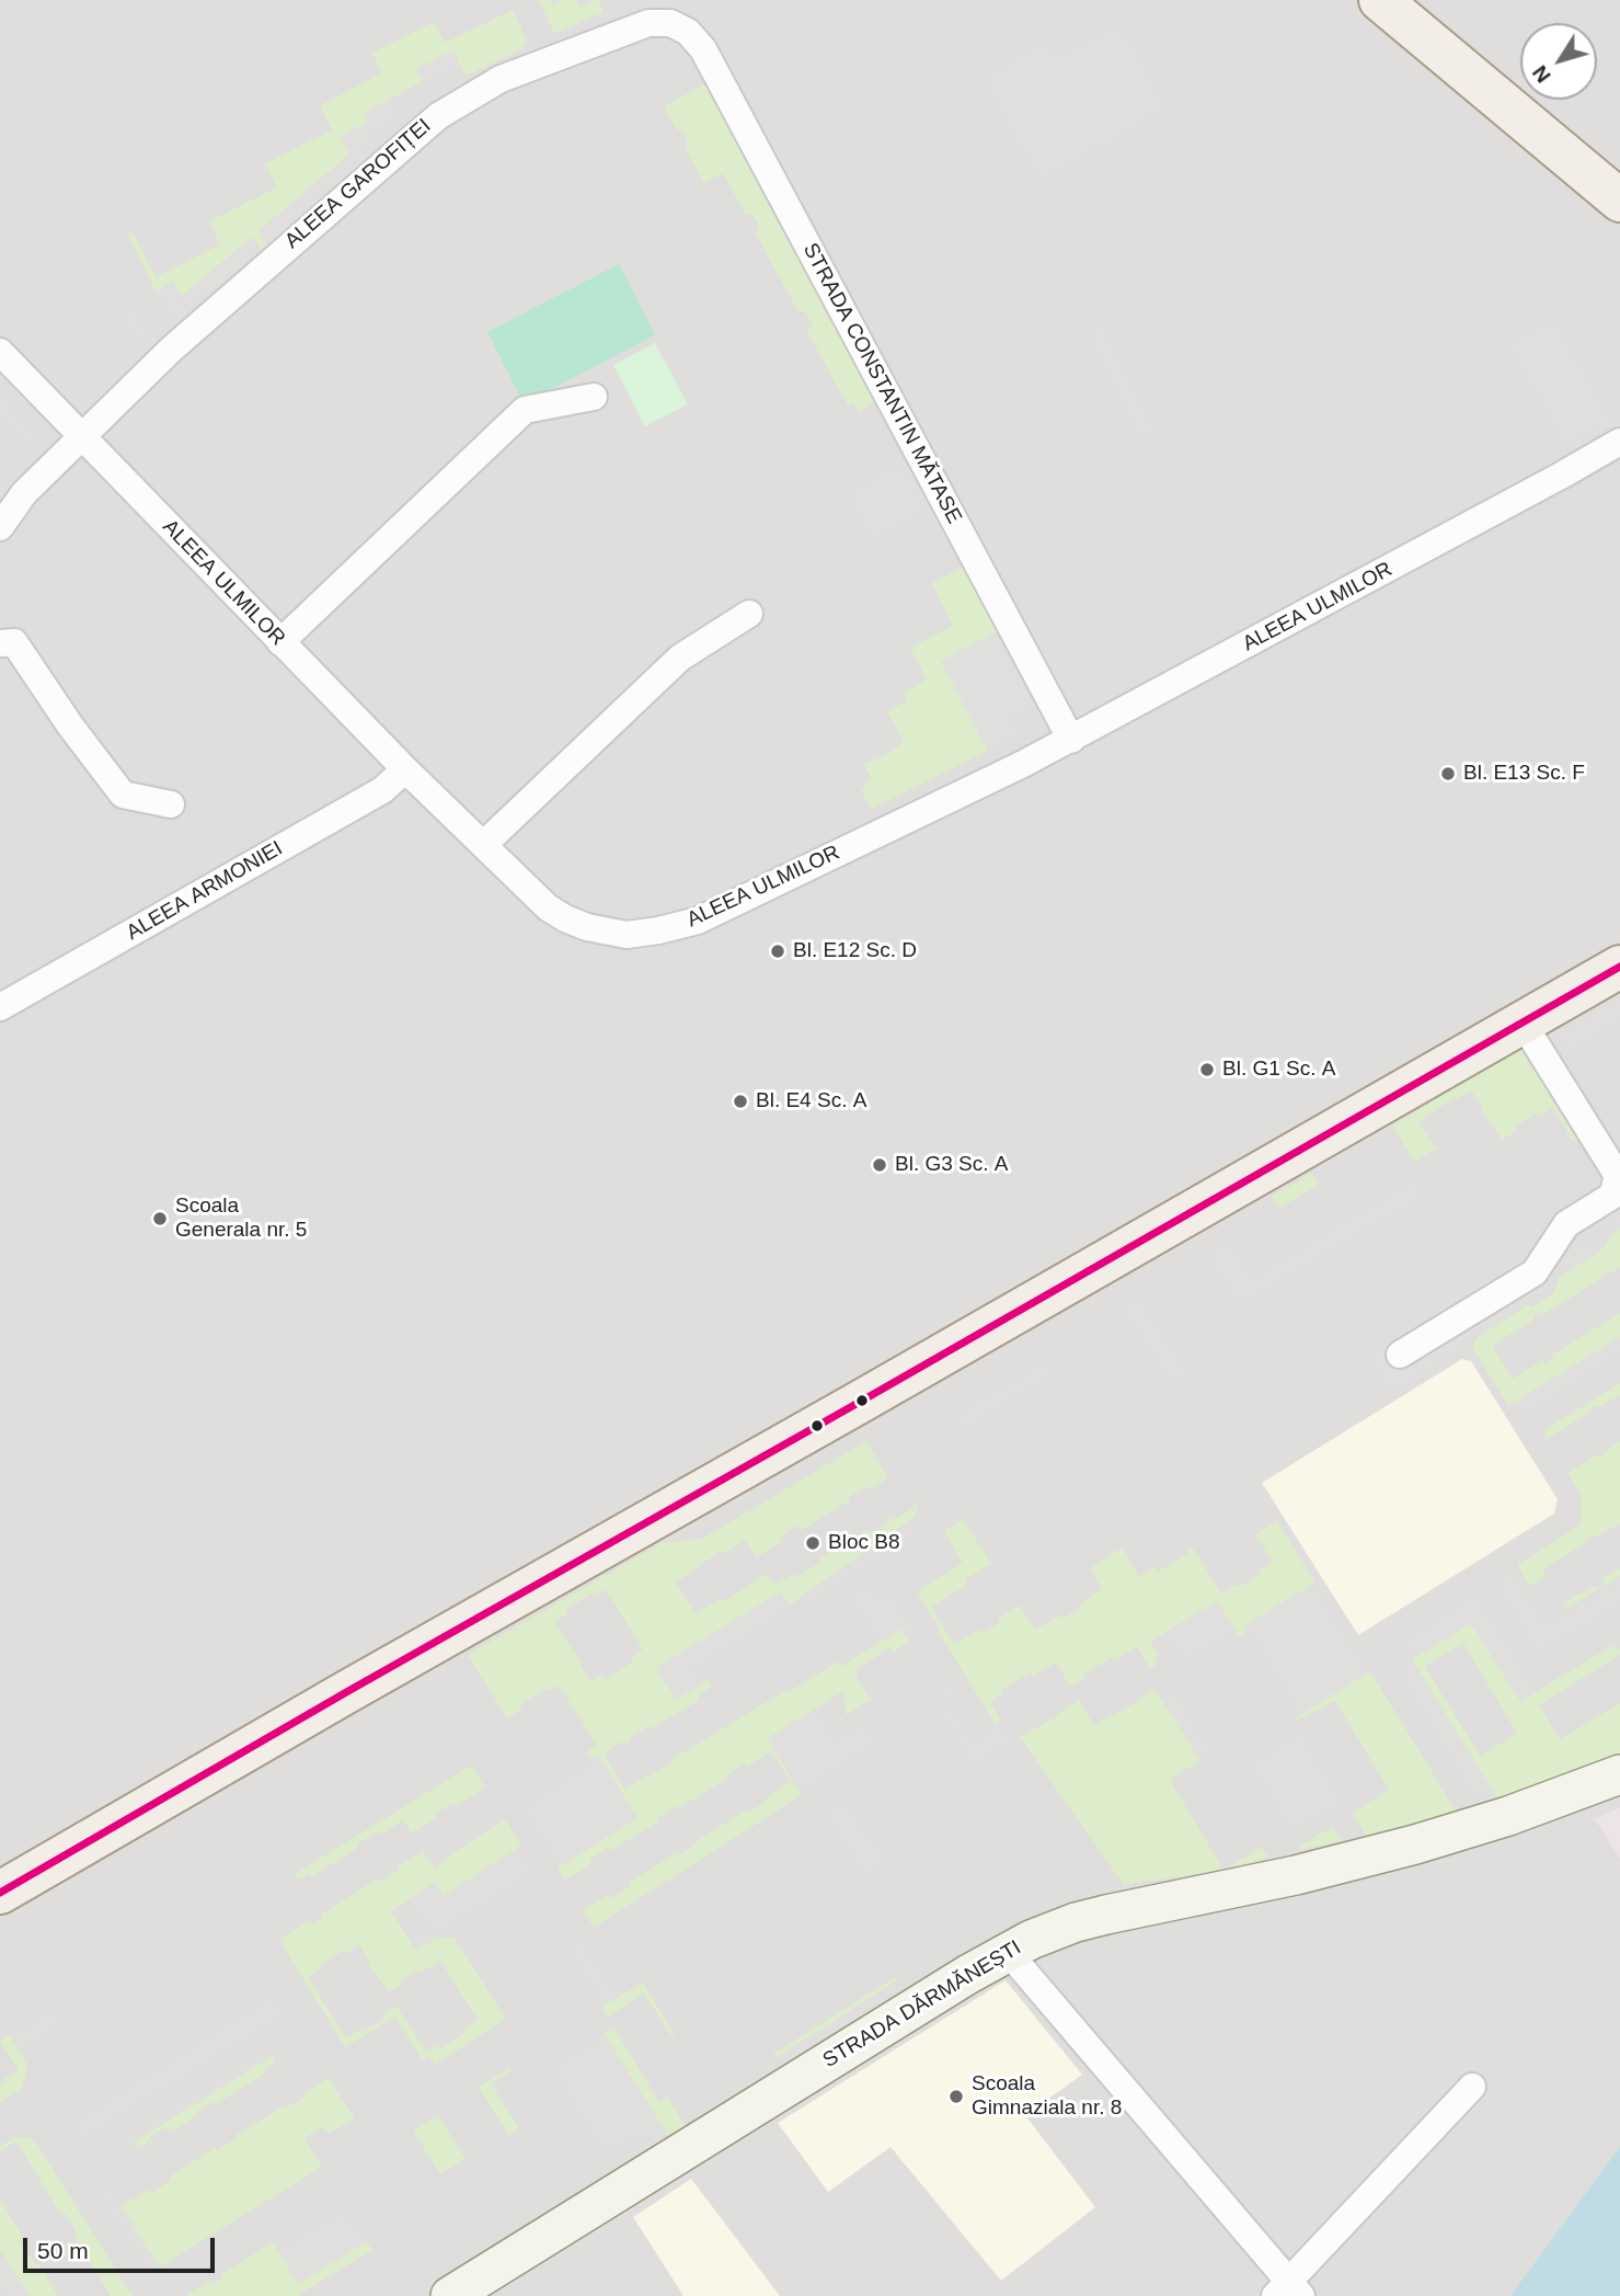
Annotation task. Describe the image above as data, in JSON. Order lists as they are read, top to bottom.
{
  "streets": {
    "street": [
      "ALEEA GAROFIȚEI",
      "STRADA CONSTANTIN MĂTASE",
      "ALEEA ULMILOR",
      "ALEEA ARMONIEI",
      "STRADA DĂRMĂNEȘTI"
    ]
  },
  "crossings": [
    ["ALEEA GAROFIȚEI", "STRADA CONSTANTIN MĂTASE"],
    ["ALEEA GAROFIȚEI", "ALEEA ULMILOR"],
    ["STRADA CONSTANTIN MĂTASE", "ALEEA ULMILOR"],
    ["ALEEA ULMILOR", "ALEEA ARMONIEI"]
  ],
  "places": [
    "Bl. E13 Sc. F",
    "Bl. E12 Sc. D",
    "Bl. G1 Sc. A",
    "Bl. E4 Sc. A",
    "Bl. G3 Sc. A",
    "Scoala Generala nr. 5",
    "Bloc B8",
    "Scoala Gimnaziala nr. 8"
  ],
  "scale_bar": "50 m",
  "north": "bottom left"
}
